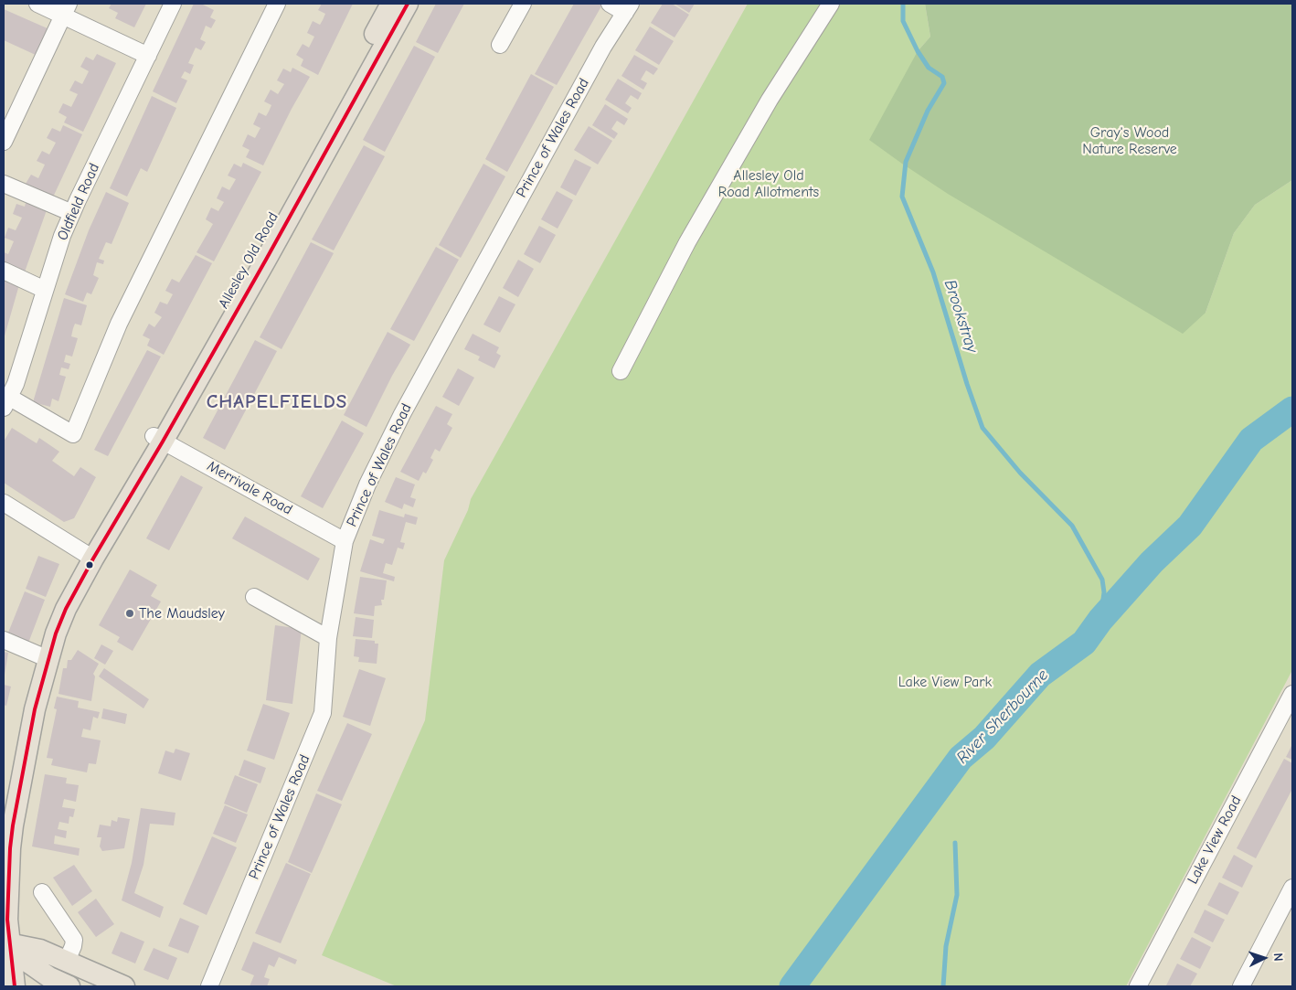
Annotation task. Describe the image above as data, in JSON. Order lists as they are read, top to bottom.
{
  "streets": {
    "main road": ["Allesley Old Road"],
    "street": [
      "Prince of Wales Road",
      "Oldfield Road",
      "Merrivale Road",
      "Lake View Road"
    ]
  },
  "crossings": [
    ["Prince of Wales Road", "Merrivale Road"],
    ["Allesley Old Road", "Merrivale Road"]
  ],
  "districts": ["CHAPELFIELDS"],
  "water": ["Brookstray", "River Sherbourne"],
  "parks": ["Gray's Wood Nature Reserve", "Allesley Old Road Allotments", "Lake View Park"],
  "places": ["The Maudsley"],
  "north": "right"
}
